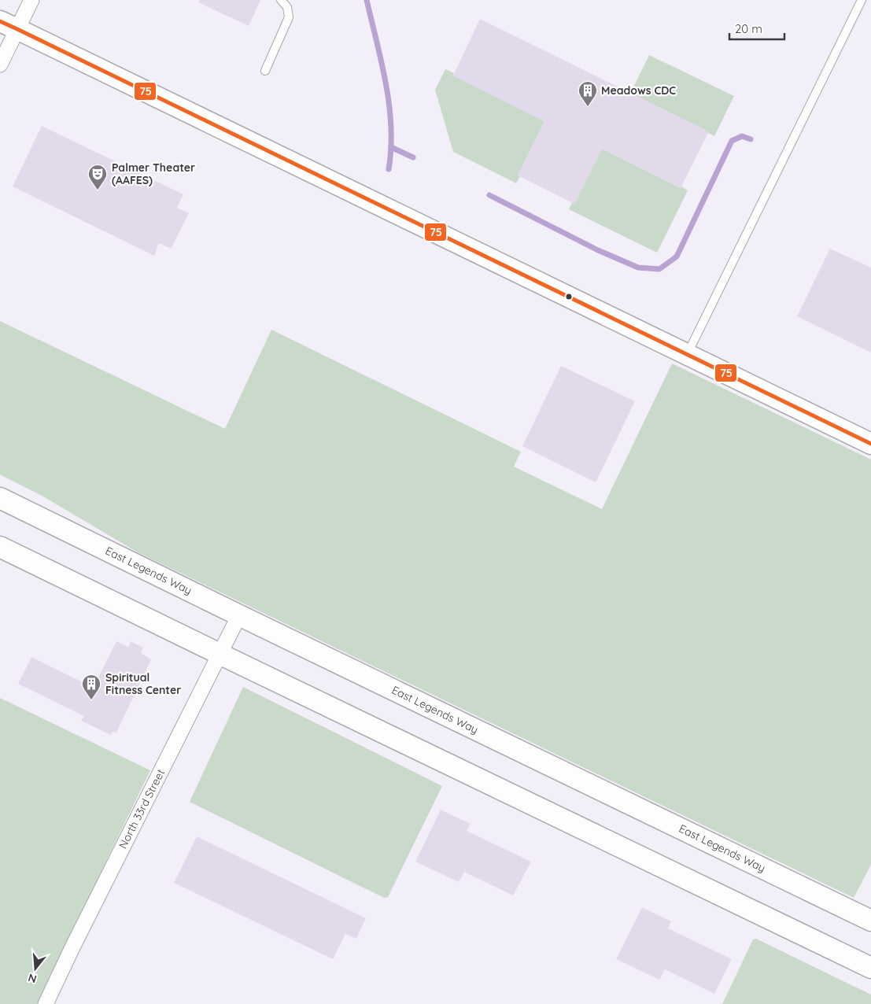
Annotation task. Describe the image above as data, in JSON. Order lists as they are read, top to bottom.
{
  "streets": {
    "street": ["East Legends Way", "North 33rd Street"]
  },
  "crossings": [
    ["East Legends Way", "North 33rd Street"]
  ],
  "places": {
    "building": ["Meadows CDC", "Spiritual Fitness Center"],
    "theatre": ["Palmer Theater (AAFES)"]
  },
  "lines": ["transit line 75"],
  "scale_bar": "20 m",
  "north": "bottom"
}
